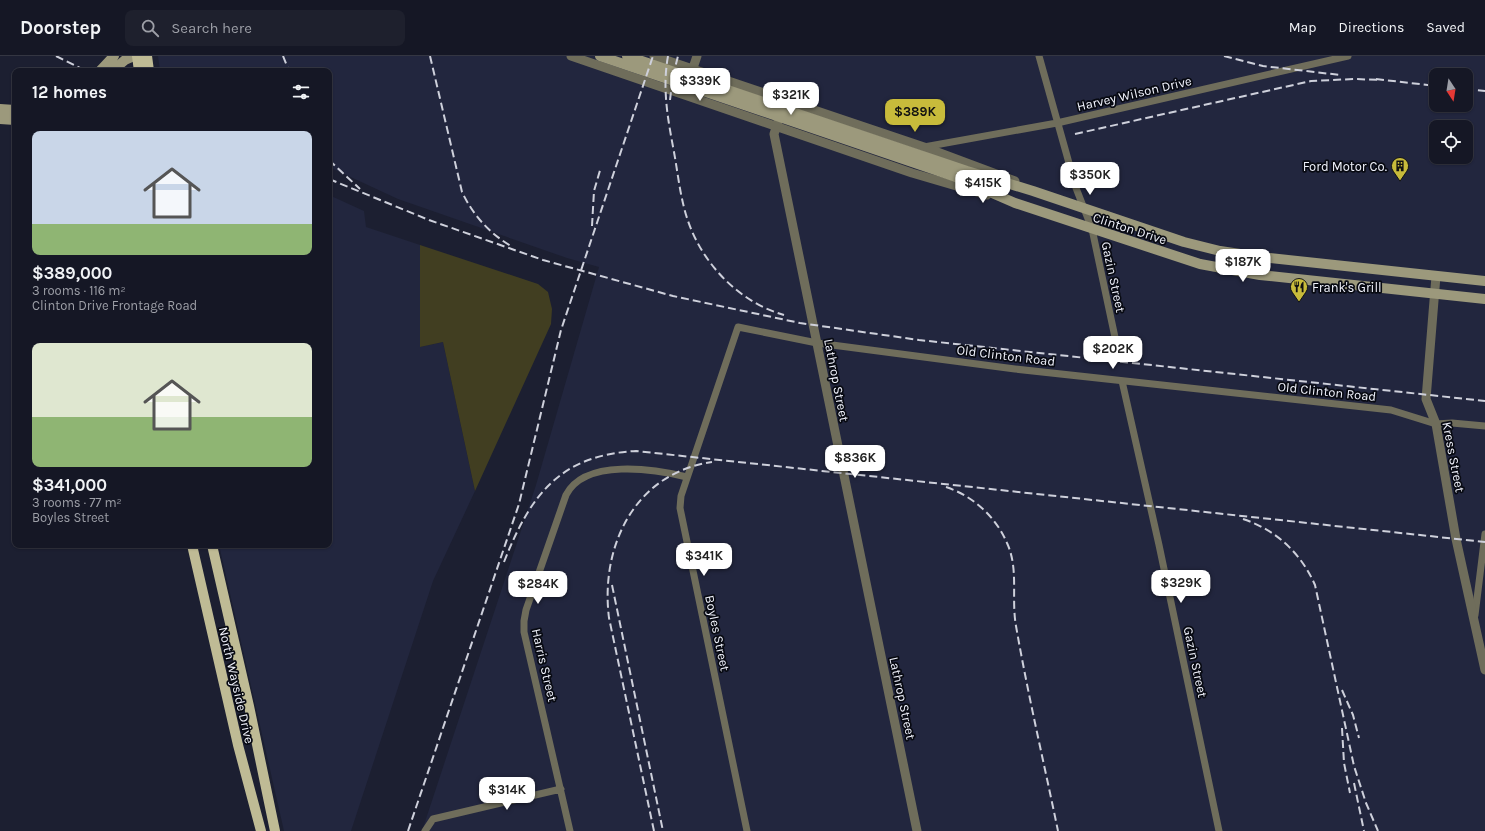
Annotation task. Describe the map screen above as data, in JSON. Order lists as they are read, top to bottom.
{
  "streets": {
    "main road": ["Clinton Drive", "North Wayside Drive"],
    "street": [
      "Harvey Wilson Drive",
      "Gazin Street",
      "Old Clinton Road",
      "Lathrop Street",
      "Kress Street",
      "Boyles Street",
      "Harris Street"
    ]
  },
  "crossings": [
    ["Harvey Wilson Drive", "Gazin Street"],
    ["Clinton Drive", "Gazin Street"],
    ["Clinton Drive", "Kress Street"],
    ["Gazin Street", "Old Clinton Road"],
    ["Old Clinton Road", "Lathrop Street"],
    ["Old Clinton Road", "Kress Street"],
    ["Old Clinton Road", "Boyles Street"],
    ["Boyles Street", "Harris Street"]
  ],
  "places": {
    "building": ["Ford Motor Co."],
    "restaurant": ["Frank's Grill"]
  },
  "north": "bottom",
  "page": {
    "header": "Doorstep",
    "search": "Search here",
    "nav": ["Map", "Directions", "Saved"],
    "price": [
      "$339K",
      "$321K",
      "$389K",
      "$350K",
      "$415K",
      "$187K",
      "$202K",
      "$836K",
      "$341K",
      "$329K",
      "$284K",
      "$314K"
    ],
    "heading": "12 homes",
    "list": [
      {
        "name": "$389,000",
        "note": "3 rooms · 116 m² · Clinton Drive Frontage Road"
      },
      {
        "name": "$341,000",
        "note": "3 rooms · 77 m² · Boyles Street"
      }
    ]
  }
}
